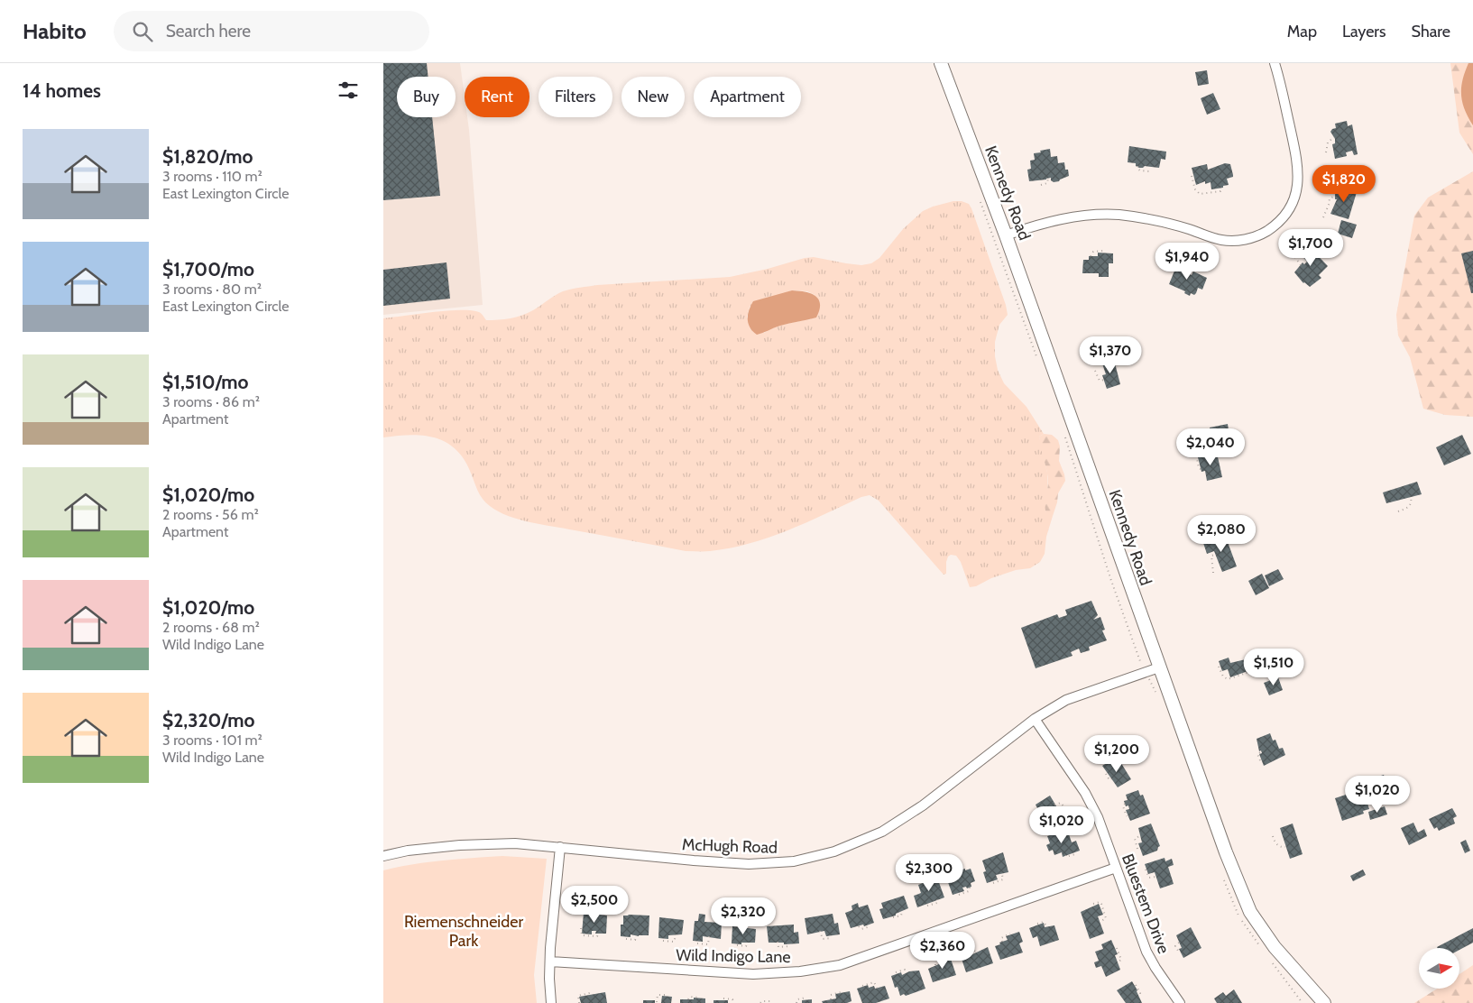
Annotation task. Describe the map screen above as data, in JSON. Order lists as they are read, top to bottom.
{
  "streets": {
    "main road": ["Kennedy Road"],
    "street": ["McHugh Road", "Bluestem Drive", "Wild Indigo Lane"]
  },
  "crossings": [
    ["Kennedy Road", "McHugh Road"],
    ["McHugh Road", "Bluestem Drive"],
    ["Bluestem Drive", "Wild Indigo Lane"]
  ],
  "parks": ["Riemenschneider Park"],
  "north": "right",
  "page": {
    "header": "Habito",
    "search": "Search here",
    "nav": ["Map", "Layers", "Share"],
    "heading": "14 homes",
    "chip": [
      "Buy",
      "Rent",
      "Filters",
      "New",
      "Apartment"
    ],
    "list": [
      {
        "name": "$1,820/mo",
        "note": "3 rooms · 110 m² · East Lexington Circle"
      },
      {
        "name": "$1,700/mo",
        "note": "3 rooms · 80 m² · East Lexington Circle"
      },
      {
        "name": "$1,510/mo",
        "note": "3 rooms · 86 m² · Apartment"
      },
      {
        "name": "$1,020/mo",
        "note": "2 rooms · 56 m² · Apartment"
      },
      {
        "name": "$1,020/mo",
        "note": "2 rooms · 68 m² · Wild Indigo Lane"
      },
      {
        "name": "$2,320/mo",
        "note": "3 rooms · 101 m² · Wild Indigo Lane"
      }
    ],
    "price": [
      "$1,820",
      "$1,700",
      "$1,940",
      "$1,370",
      "$2,040",
      "$2,080",
      "$1,510",
      "$1,200",
      "$1,020",
      "$1,020",
      "$2,300",
      "$2,500",
      "$2,320",
      "$2,360"
    ]
  }
}
